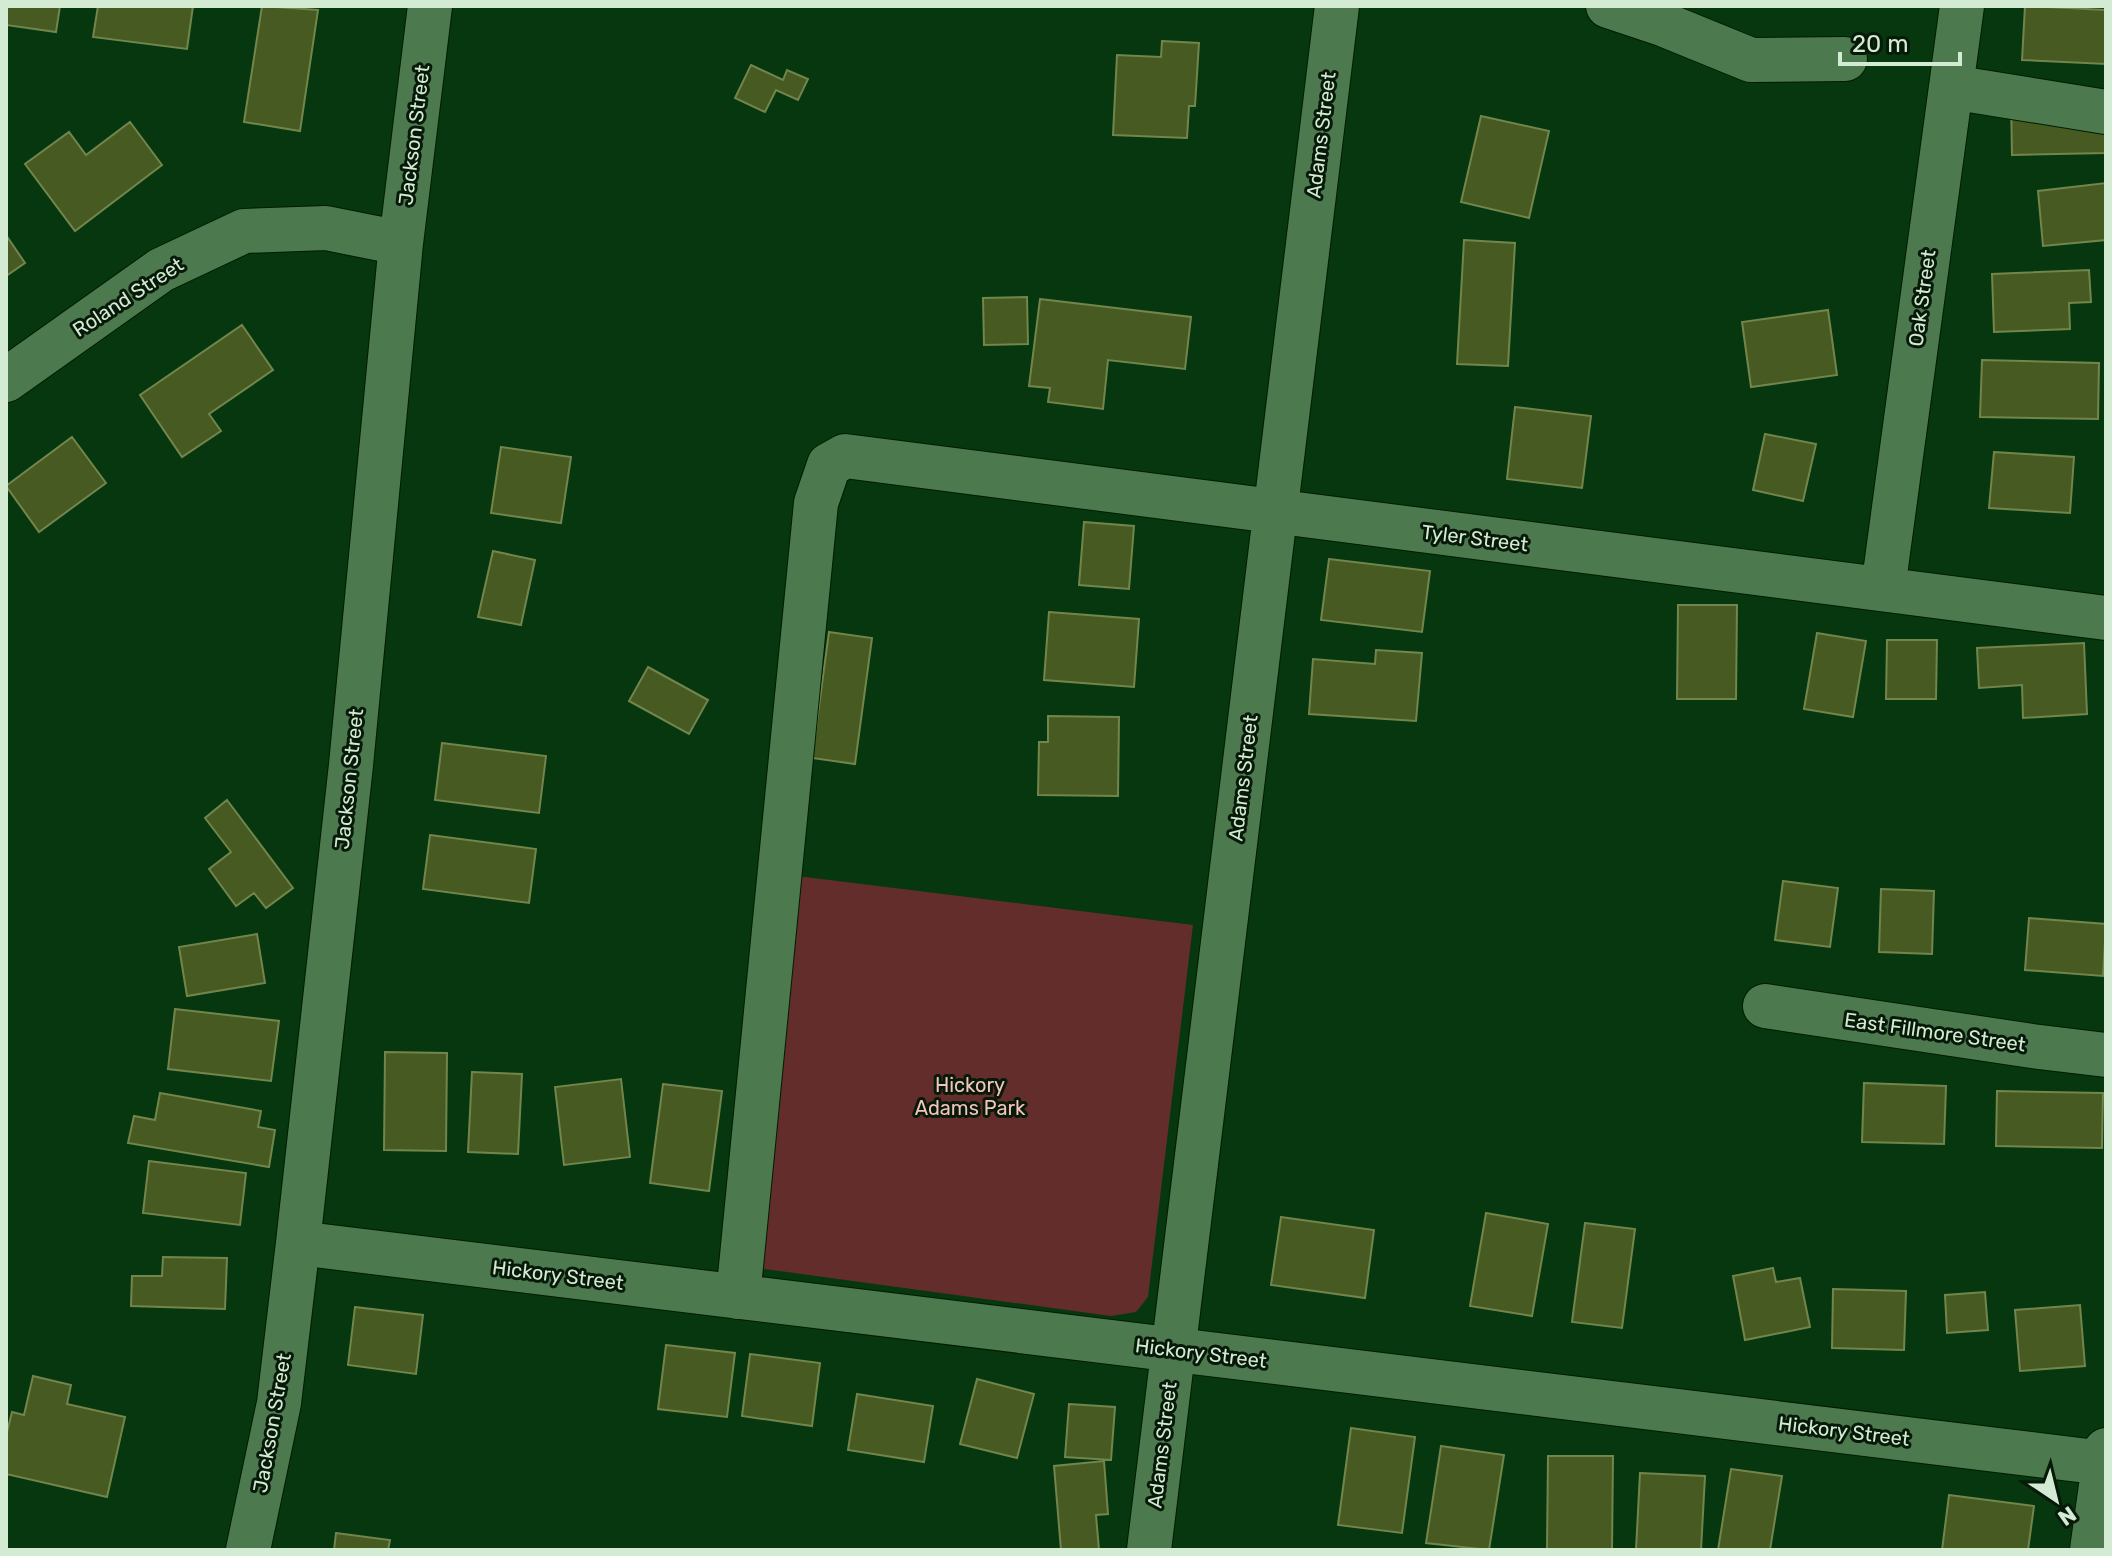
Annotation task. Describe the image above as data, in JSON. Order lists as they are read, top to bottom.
{
  "streets": {
    "street": [
      "Jackson Street",
      "Adams Street",
      "Roland Street",
      "Oak Street",
      "Tyler Street",
      "East Fillmore Street",
      "Hickory Street"
    ]
  },
  "crossings": [
    ["Jackson Street", "Roland Street"],
    ["Jackson Street", "Hickory Street"],
    ["Adams Street", "Tyler Street"],
    ["Adams Street", "Hickory Street"],
    ["Oak Street", "Tyler Street"],
    ["Tyler Street", "Hickory Street"]
  ],
  "parks": ["Hickory Adams Park"],
  "scale_bar": "20 m",
  "north": "bottom right"
}
